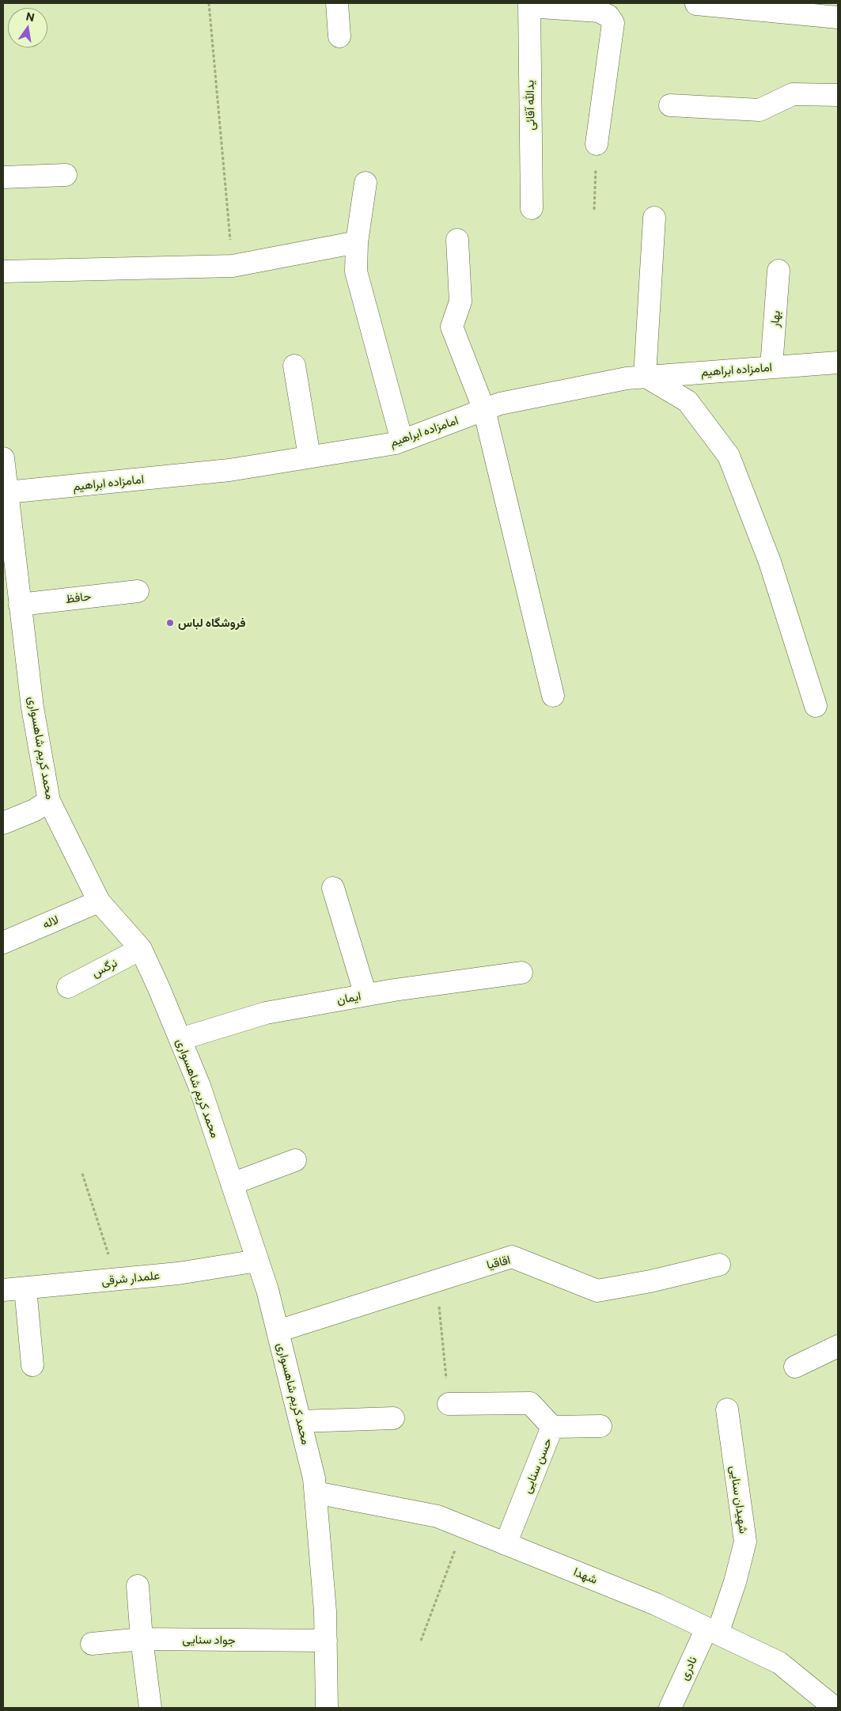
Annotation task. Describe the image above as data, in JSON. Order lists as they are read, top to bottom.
{
  "streets": {
    "street": [
      "یدالله آقائی",
      "بهار",
      "امامزاده ابراهیم",
      "حافظ",
      "محمد کریم شاهسواری",
      "لاله",
      "نرگس",
      "ایمان",
      "اقاقیا",
      "علمدار شرقی",
      "حسن سنايی",
      "شهيدان سنايی",
      "شهدا",
      "جواد سنایی",
      "نادری"
    ]
  },
  "crossings": [
    ["بهار", "امامزاده ابراهیم"],
    ["امامزاده ابراهیم", "محمد کریم شاهسواری"],
    ["حافظ", "محمد کریم شاهسواری"],
    ["محمد کریم شاهسواری", "لاله"],
    ["محمد کریم شاهسواری", "نرگس"],
    ["محمد کریم شاهسواری", "ایمان"],
    ["محمد کریم شاهسواری", "اقاقیا"],
    ["محمد کریم شاهسواری", "علمدار شرقی"],
    ["محمد کریم شاهسواری", "شهدا"],
    ["محمد کریم شاهسواری", "جواد سنایی"],
    ["حسن سنايی", "شهدا"],
    ["شهيدان سنايی", "شهدا"],
    ["شهيدان سنايی", "نادری"],
    ["شهدا", "نادری"]
  ],
  "places": ["فروشگاه لباس"],
  "north": "top"
}
